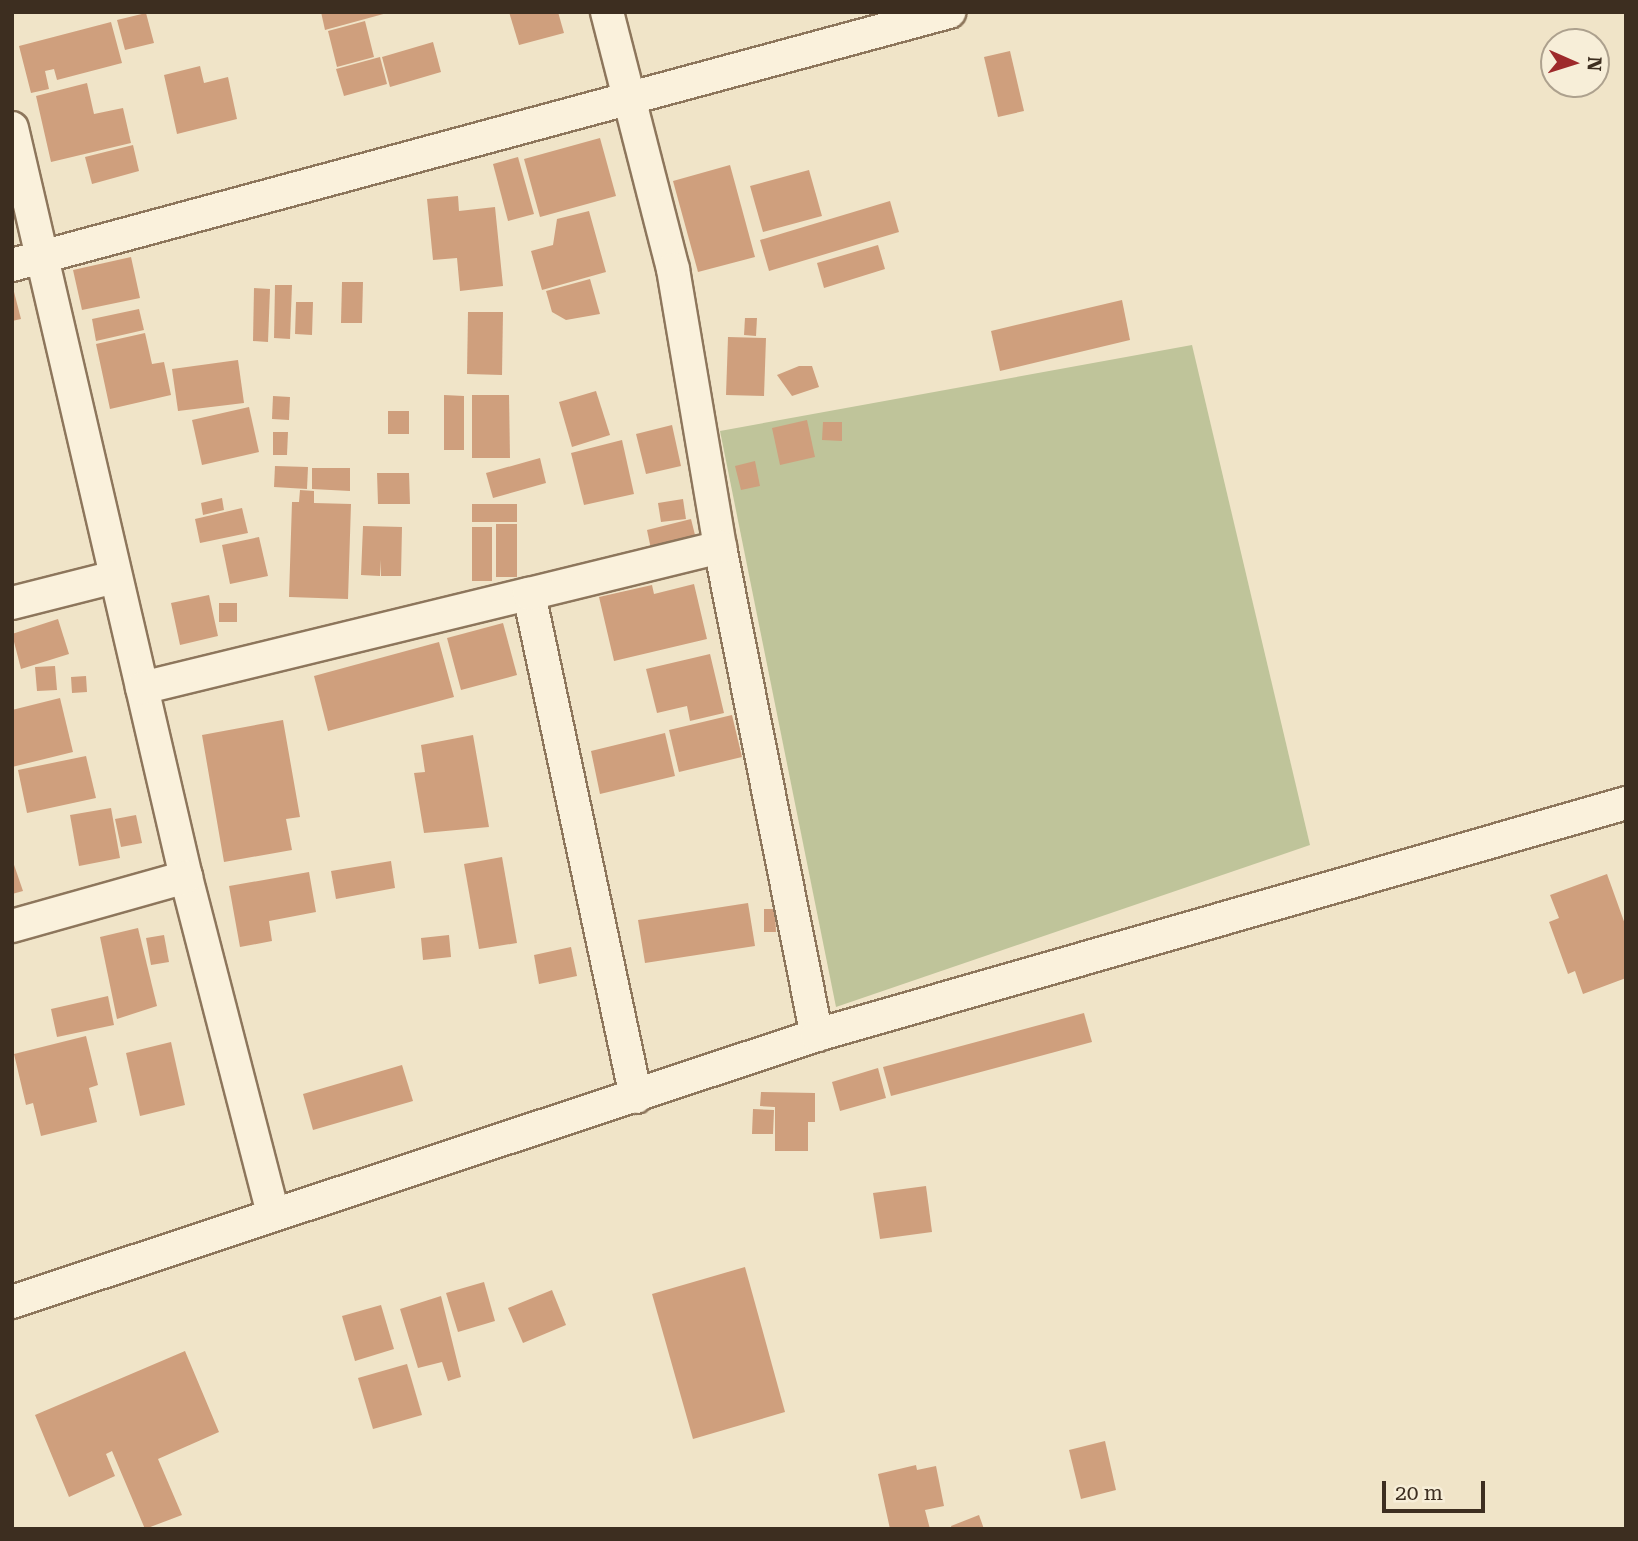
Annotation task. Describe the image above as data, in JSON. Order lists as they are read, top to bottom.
{
  "scale_bar": "20 m",
  "north": "right"
}
